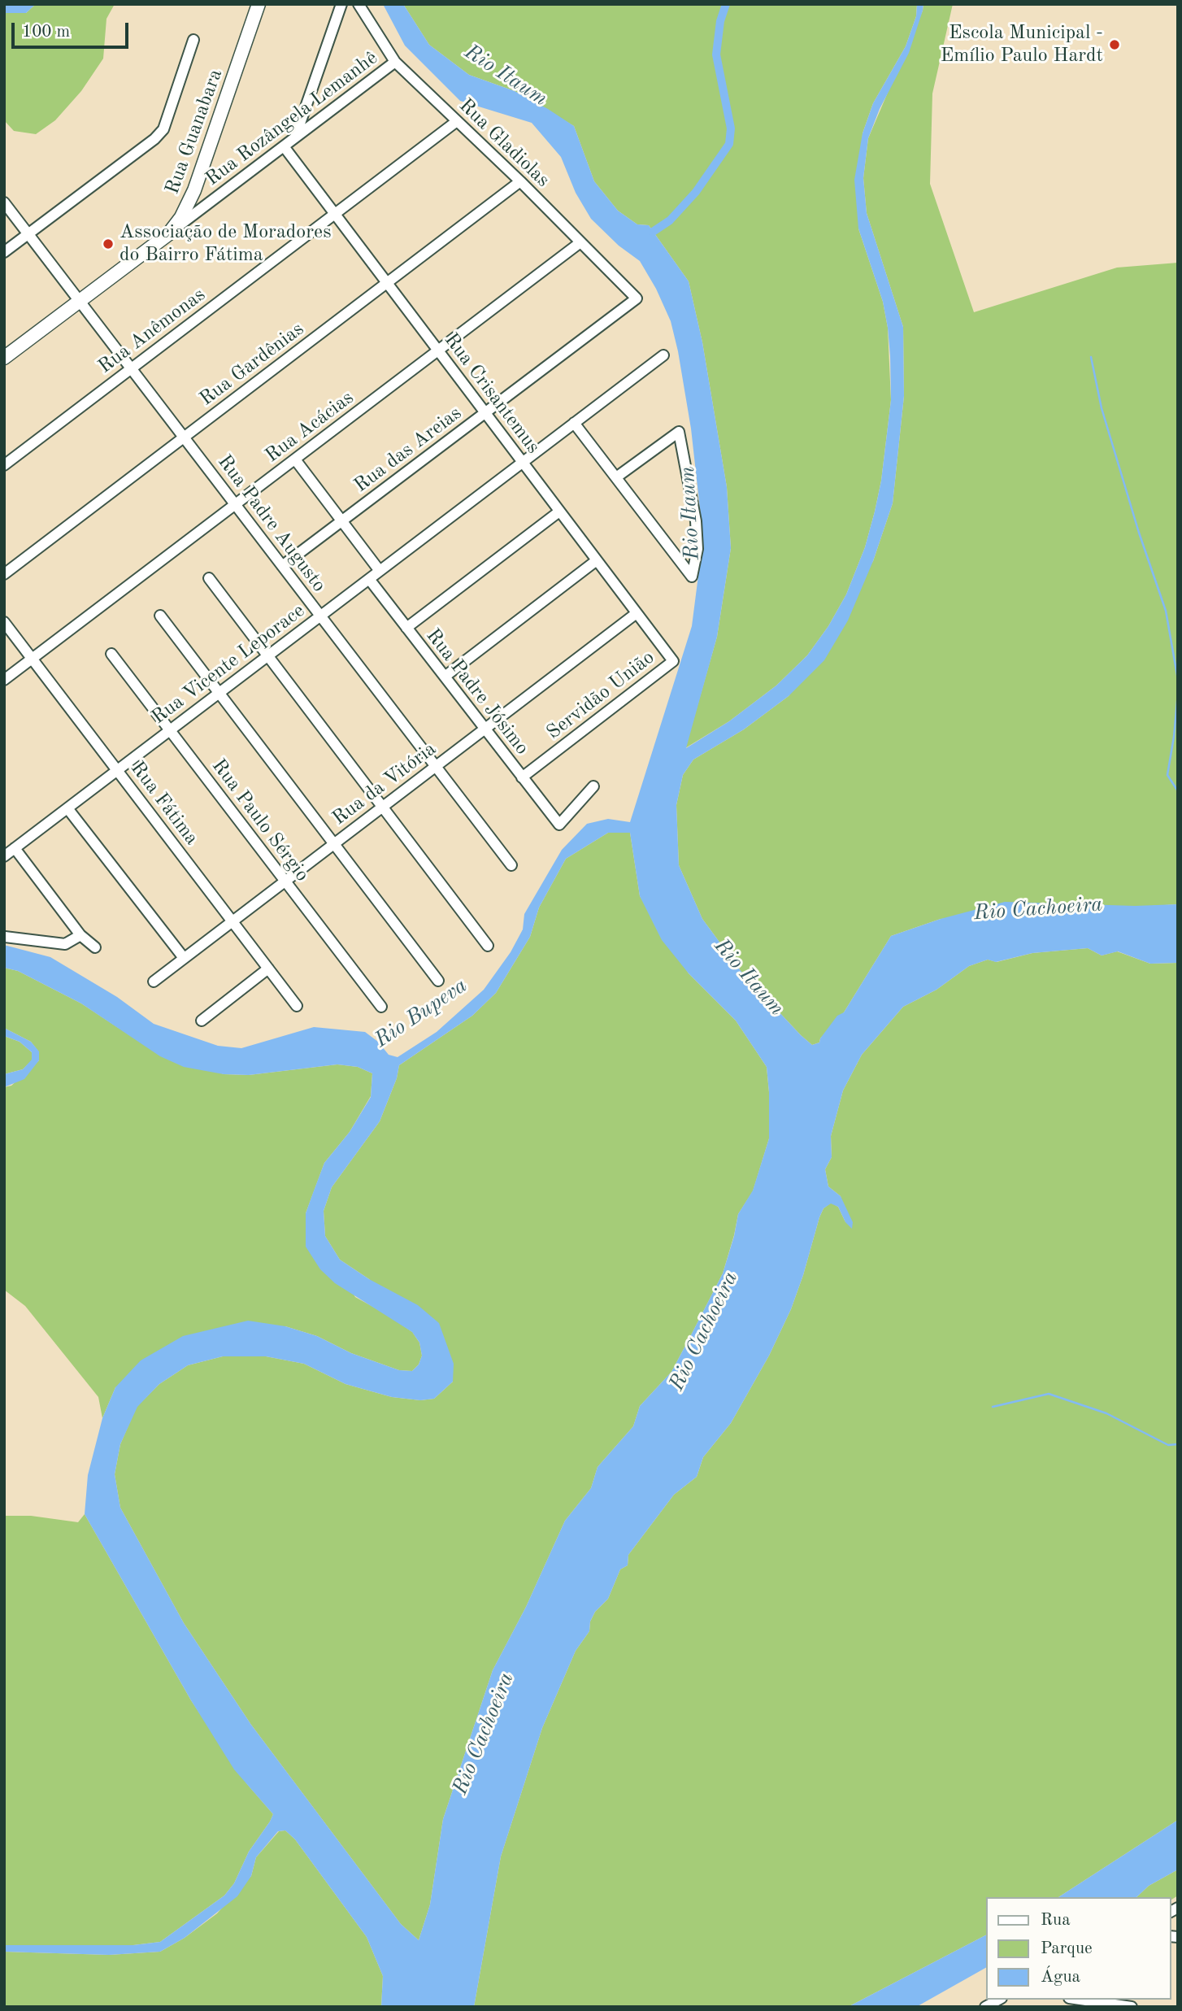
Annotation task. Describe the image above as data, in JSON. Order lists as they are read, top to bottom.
{
  "streets": {
    "main road": ["Rua Guanabara"],
    "street": [
      "Rua Rozângela Lemanhê",
      "Rua Gladiolas",
      "Rua Anêmonas",
      "Rua Gardênias",
      "Rua Crisantemus",
      "Rua Acácias",
      "Rua das Areias",
      "Rua Padre Augusto",
      "Rua Vicente Leporace",
      "Rua Padre Jósimo",
      "Servidão União",
      "Rua da Vitória",
      "Rua Fátima",
      "Rua Paulo Sérgio"
    ]
  },
  "crossings": [
    ["Rua Rozângela Lemanhê", "Rua Guanabara"],
    ["Rua Rozângela Lemanhê", "Rua Gladiolas"],
    ["Rua Rozângela Lemanhê", "Rua Crisantemus"],
    ["Rua Guanabara", "Rua Padre Augusto"],
    ["Rua Gladiolas", "Rua Anêmonas"],
    ["Rua Gladiolas", "Rua Gardênias"],
    ["Rua Gladiolas", "Rua Acácias"],
    ["Rua Gladiolas", "Rua das Areias"],
    ["Rua Anêmonas", "Rua Crisantemus"],
    ["Rua Anêmonas", "Rua Padre Augusto"],
    ["Rua Gardênias", "Rua Crisantemus"],
    ["Rua Gardênias", "Rua Padre Augusto"],
    ["Rua Crisantemus", "Rua Acácias"],
    ["Rua Crisantemus", "Rua das Areias"],
    ["Rua Crisantemus", "Rua Vicente Leporace"],
    ["Rua Crisantemus", "Servidão União"],
    ["Rua Crisantemus", "Rua da Vitória"],
    ["Rua Acácias", "Rua Padre Augusto"],
    ["Rua Acácias", "Rua Fátima"],
    ["Rua das Areias", "Rua Padre Augusto"],
    ["Rua Padre Augusto", "Rua Vicente Leporace"],
    ["Rua Padre Augusto", "Rua da Vitória"],
    ["Rua Vicente Leporace", "Rua Padre Jósimo"],
    ["Rua Vicente Leporace", "Rua Fátima"],
    ["Rua Vicente Leporace", "Rua Paulo Sérgio"],
    ["Rua Padre Jósimo", "Servidão União"],
    ["Rua Padre Jósimo", "Rua da Vitória"],
    ["Rua da Vitória", "Rua Fátima"],
    ["Rua da Vitória", "Rua Paulo Sérgio"]
  ],
  "water": ["Rio Itaum", "Rio Cachoeira", "Rio Bupeva"],
  "places": ["Escola Municipal - Emílio Paulo Hardt", "Associação de Moradores do Bairro Fátima"],
  "legend": ["Rua", "Parque", "Água"],
  "scale_bar": "100 m"
}
